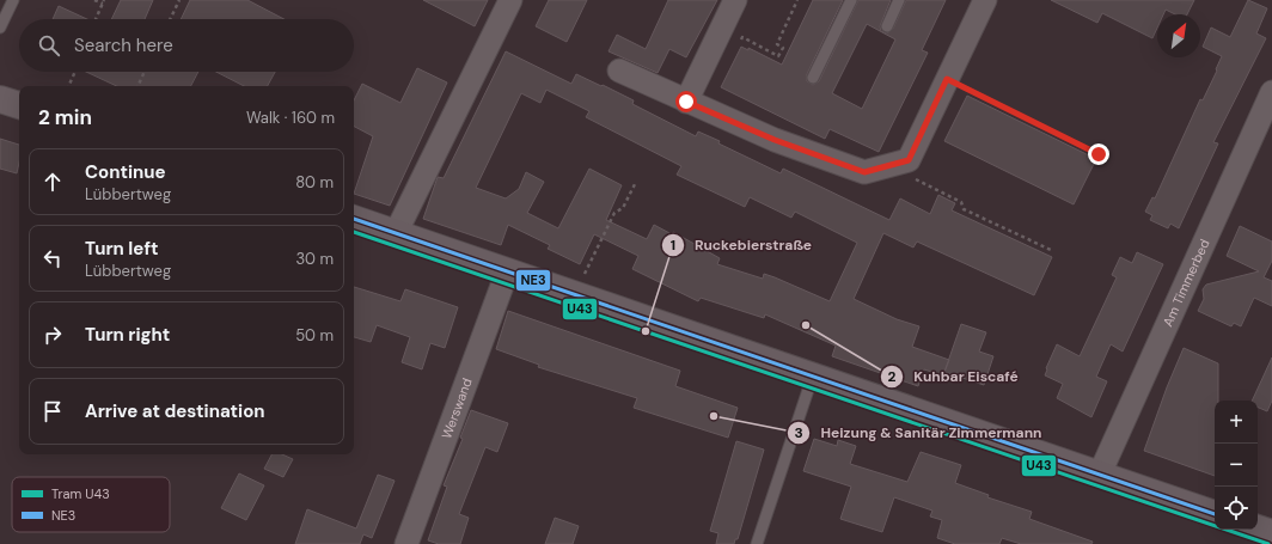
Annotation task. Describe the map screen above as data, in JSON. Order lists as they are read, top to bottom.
{
  "streets": {
    "street": ["Am Timmerbed", "Werswand"]
  },
  "places": ["Kuhbar Eiscafé", "Ruckebierstraße", "Heizung & Sanitär Zimmermann"],
  "lines": ["transit line NE3", "tram line U43"],
  "legend": ["Tram U43", "NE3"],
  "north": "top right",
  "page": {
    "search": "Search here",
    "heading": ["2 min", "Walk · 160 m"],
    "list": [
      ["Continue", "Lübbertweg", "80 m"],
      ["Turn left", "Lübbertweg", "30 m"],
      ["Turn right", "50 m"],
      "Arrive at destination"
    ],
    "map_buttons": ["+", "−"]
  }
}
